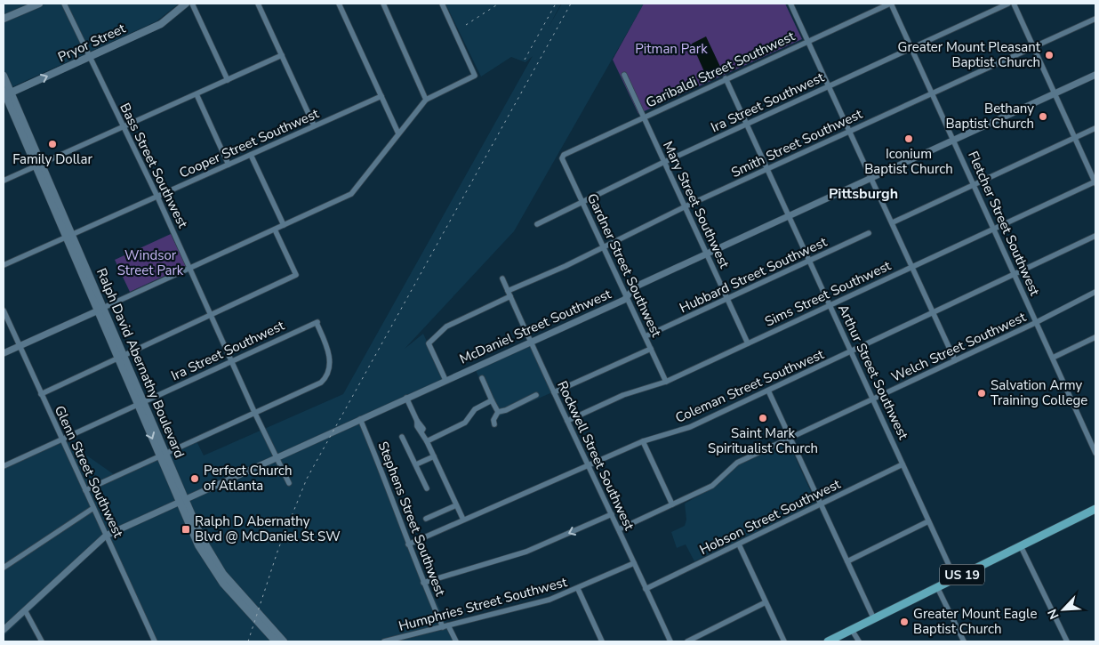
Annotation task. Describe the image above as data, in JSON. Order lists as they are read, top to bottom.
{
  "streets": {
    "main road": ["Pryor Street", "Ralph David Abernathy Boulevard", "US 19"],
    "street": [
      "Garibaldi Street Southwest",
      "Ira Street Southwest",
      "Cooper Street Southwest",
      "Smith Street Southwest",
      "Bass Street Southwest",
      "Mary Street Southwest",
      "Fletcher Street Southwest",
      "Gardner Street Southwest",
      "Hubbard Street Southwest",
      "Sims Street Southwest",
      "McDaniel Street Southwest",
      "Welch Street Southwest",
      "Arthur Street Southwest",
      "Coleman Street Southwest",
      "Rockwell Street Southwest",
      "Glenn Street Southwest",
      "Hobson Street Southwest",
      "Stephens Street Southwest",
      "Humphries Street Southwest"
    ]
  },
  "crossings": [
    ["Pryor Street", "Bass Street Southwest"],
    ["Pryor Street", "Ralph David Abernathy Boulevard"],
    ["Garibaldi Street Southwest", "Mary Street Southwest"],
    ["Garibaldi Street Southwest", "Fletcher Street Southwest"],
    ["Garibaldi Street Southwest", "Gardner Street Southwest"],
    ["Garibaldi Street Southwest", "Arthur Street Southwest"],
    ["Ira Street Southwest", "Bass Street Southwest"],
    ["Ira Street Southwest", "Mary Street Southwest"],
    ["Ira Street Southwest", "Fletcher Street Southwest"],
    ["Ira Street Southwest", "Gardner Street Southwest"],
    ["Ira Street Southwest", "Ralph David Abernathy Boulevard"],
    ["Ira Street Southwest", "Arthur Street Southwest"],
    ["Ira Street Southwest", "Glenn Street Southwest"],
    ["Cooper Street Southwest", "Bass Street Southwest"],
    ["Cooper Street Southwest", "Ralph David Abernathy Boulevard"],
    ["Smith Street Southwest", "Mary Street Southwest"],
    ["Smith Street Southwest", "Fletcher Street Southwest"],
    ["Smith Street Southwest", "Gardner Street Southwest"],
    ["Smith Street Southwest", "Arthur Street Southwest"],
    ["Smith Street Southwest", "Rockwell Street Southwest"],
    ["Bass Street Southwest", "McDaniel Street Southwest"],
    ["Mary Street Southwest", "Hubbard Street Southwest"],
    ["Mary Street Southwest", "Sims Street Southwest"],
    ["Mary Street Southwest", "McDaniel Street Southwest"],
    ["Fletcher Street Southwest", "Sims Street Southwest"],
    ["Fletcher Street Southwest", "McDaniel Street Southwest"],
    ["Fletcher Street Southwest", "Welch Street Southwest"],
    ["Fletcher Street Southwest", "Coleman Street Southwest"],
    ["Gardner Street Southwest", "Hubbard Street Southwest"],
    ["Gardner Street Southwest", "Sims Street Southwest"],
    ["Gardner Street Southwest", "McDaniel Street Southwest"],
    ["Hubbard Street Southwest", "Arthur Street Southwest"],
    ["Sims Street Southwest", "Arthur Street Southwest"],
    ["Sims Street Southwest", "Rockwell Street Southwest"],
    ["McDaniel Street Southwest", "Ralph David Abernathy Boulevard"],
    ["McDaniel Street Southwest", "Arthur Street Southwest"],
    ["McDaniel Street Southwest", "Rockwell Street Southwest"],
    ["McDaniel Street Southwest", "Glenn Street Southwest"],
    ["McDaniel Street Southwest", "Stephens Street Southwest"],
    ["Welch Street Southwest", "Arthur Street Southwest"],
    ["Welch Street Southwest", "Rockwell Street Southwest"],
    ["Arthur Street Southwest", "Coleman Street Southwest"],
    ["Arthur Street Southwest", "Hobson Street Southwest"],
    ["Arthur Street Southwest", "US 19"],
    ["Coleman Street Southwest", "Rockwell Street Southwest"],
    ["Coleman Street Southwest", "Stephens Street Southwest"],
    ["Rockwell Street Southwest", "Hobson Street Southwest"],
    ["Rockwell Street Southwest", "Humphries Street Southwest"],
    ["Stephens Street Southwest", "Humphries Street Southwest"]
  ],
  "one_way": ["Pryor Street"],
  "districts": ["Pittsburgh"],
  "parks": ["Pitman Park", "Windsor Street Park"],
  "places": {
    "other": [
      "Greater Mount Pleasant Baptist Church",
      "Bethany Baptist Church",
      "Iconium Baptist Church",
      "Family Dollar",
      "Salvation Army Training College",
      "Saint Mark Spiritualist Church",
      "Perfect Church of Atlanta",
      "Greater Mount Eagle Baptist Church"
    ],
    "transit": ["Ralph D Abernathy Blvd @ McDaniel St SW"]
  },
  "north": "bottom left"
}
